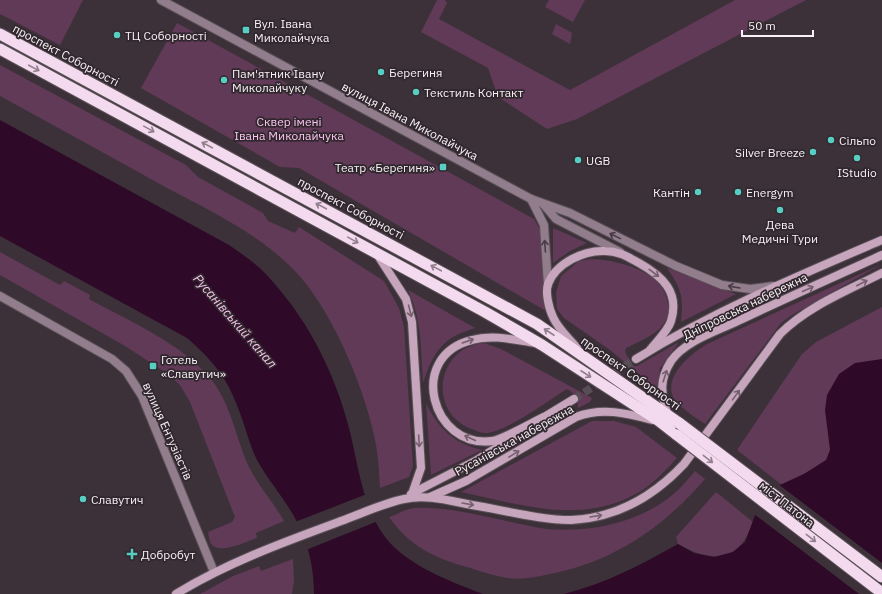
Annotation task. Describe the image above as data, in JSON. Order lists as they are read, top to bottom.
{
  "streets": {
    "highway": ["проспект Соборності", "міст Патона"],
    "main road": ["вулиця Івана Миколайчука", "Дніпровська набережна", "Русанівська набережна"],
    "street": ["вулиця Ентузіастів"]
  },
  "crossings": [
    ["проспект Соборності", "Дніпровська набережна"],
    ["проспект Соборності", "Русанівська набережна"],
    ["проспект Соборності", "міст Патона"],
    ["вулиця Івана Миколайчука", "Дніпровська набережна"],
    ["вулиця Ентузіастів", "Русанівська набережна"]
  ],
  "one_way": ["Русанівська набережна"],
  "water": ["Русанівський канал"],
  "parks": ["Сквер імені Івана Миколайчука"],
  "places": {
    "transit": ["Вул. Івана Миколайчука", "Театр «Берегиня»", "Готель «Славутич»"],
    "other": [
      "ТЦ Соборності",
      "Берегиня",
      "Пам'ятник Івану Миколайчуку",
      "Текстиль Контакт",
      "Сільпо",
      "Silver Breeze",
      "IStudio",
      "UGB",
      "Кантін",
      "Energym",
      "Дева Медичні Тури",
      "Славутич"
    ],
    "health": ["Добробут"]
  },
  "scale_bar": "50 m"
}
